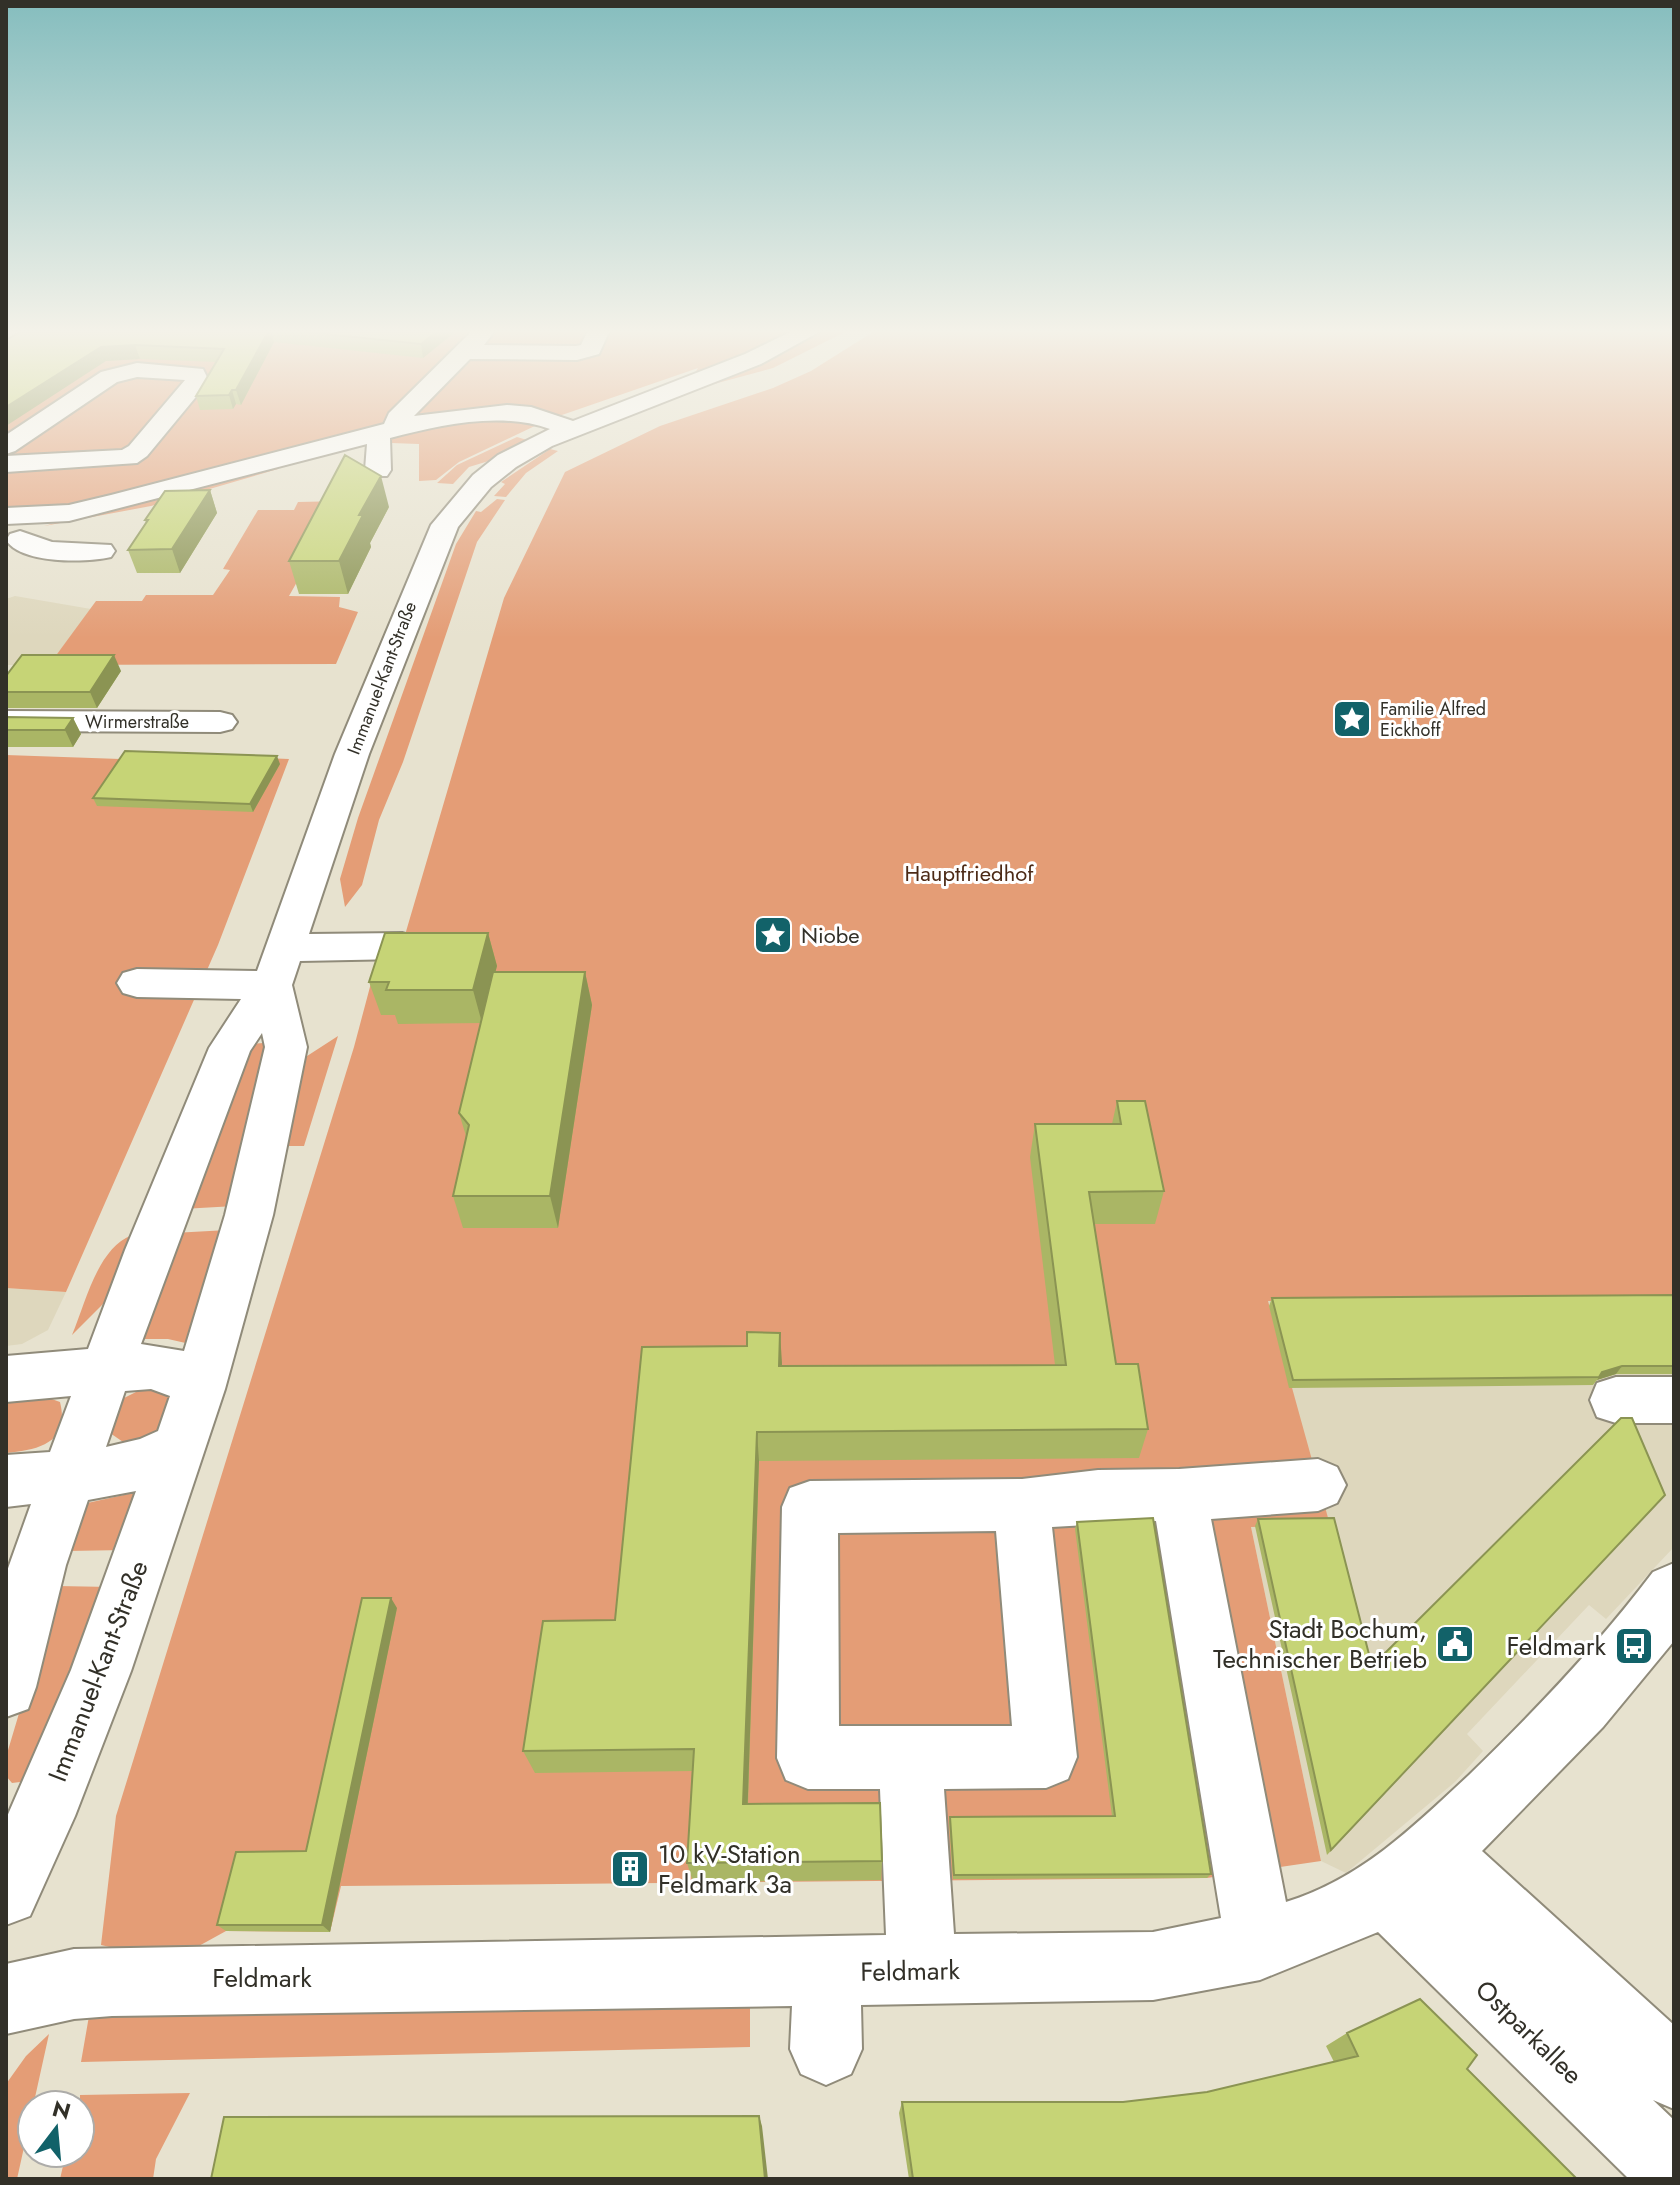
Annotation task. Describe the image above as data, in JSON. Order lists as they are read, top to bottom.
{
  "streets": {
    "street": [
      "Immanuel-Kant-Straße",
      "Wirmerstraße",
      "Feldmark",
      "Ostparkallee"
    ]
  },
  "crossings": [
    ["Feldmark", "Ostparkallee"]
  ],
  "parks": ["Hauptfriedhof"],
  "places": {
    "place": ["Familie Alfred Eickhoff", "Niobe"],
    "public building": ["Stadt Bochum, Technischer Betrieb"],
    "bus stop": ["Feldmark"],
    "building": ["10 kV-Station Feldmark 3a"]
  },
  "north": "top"
}
